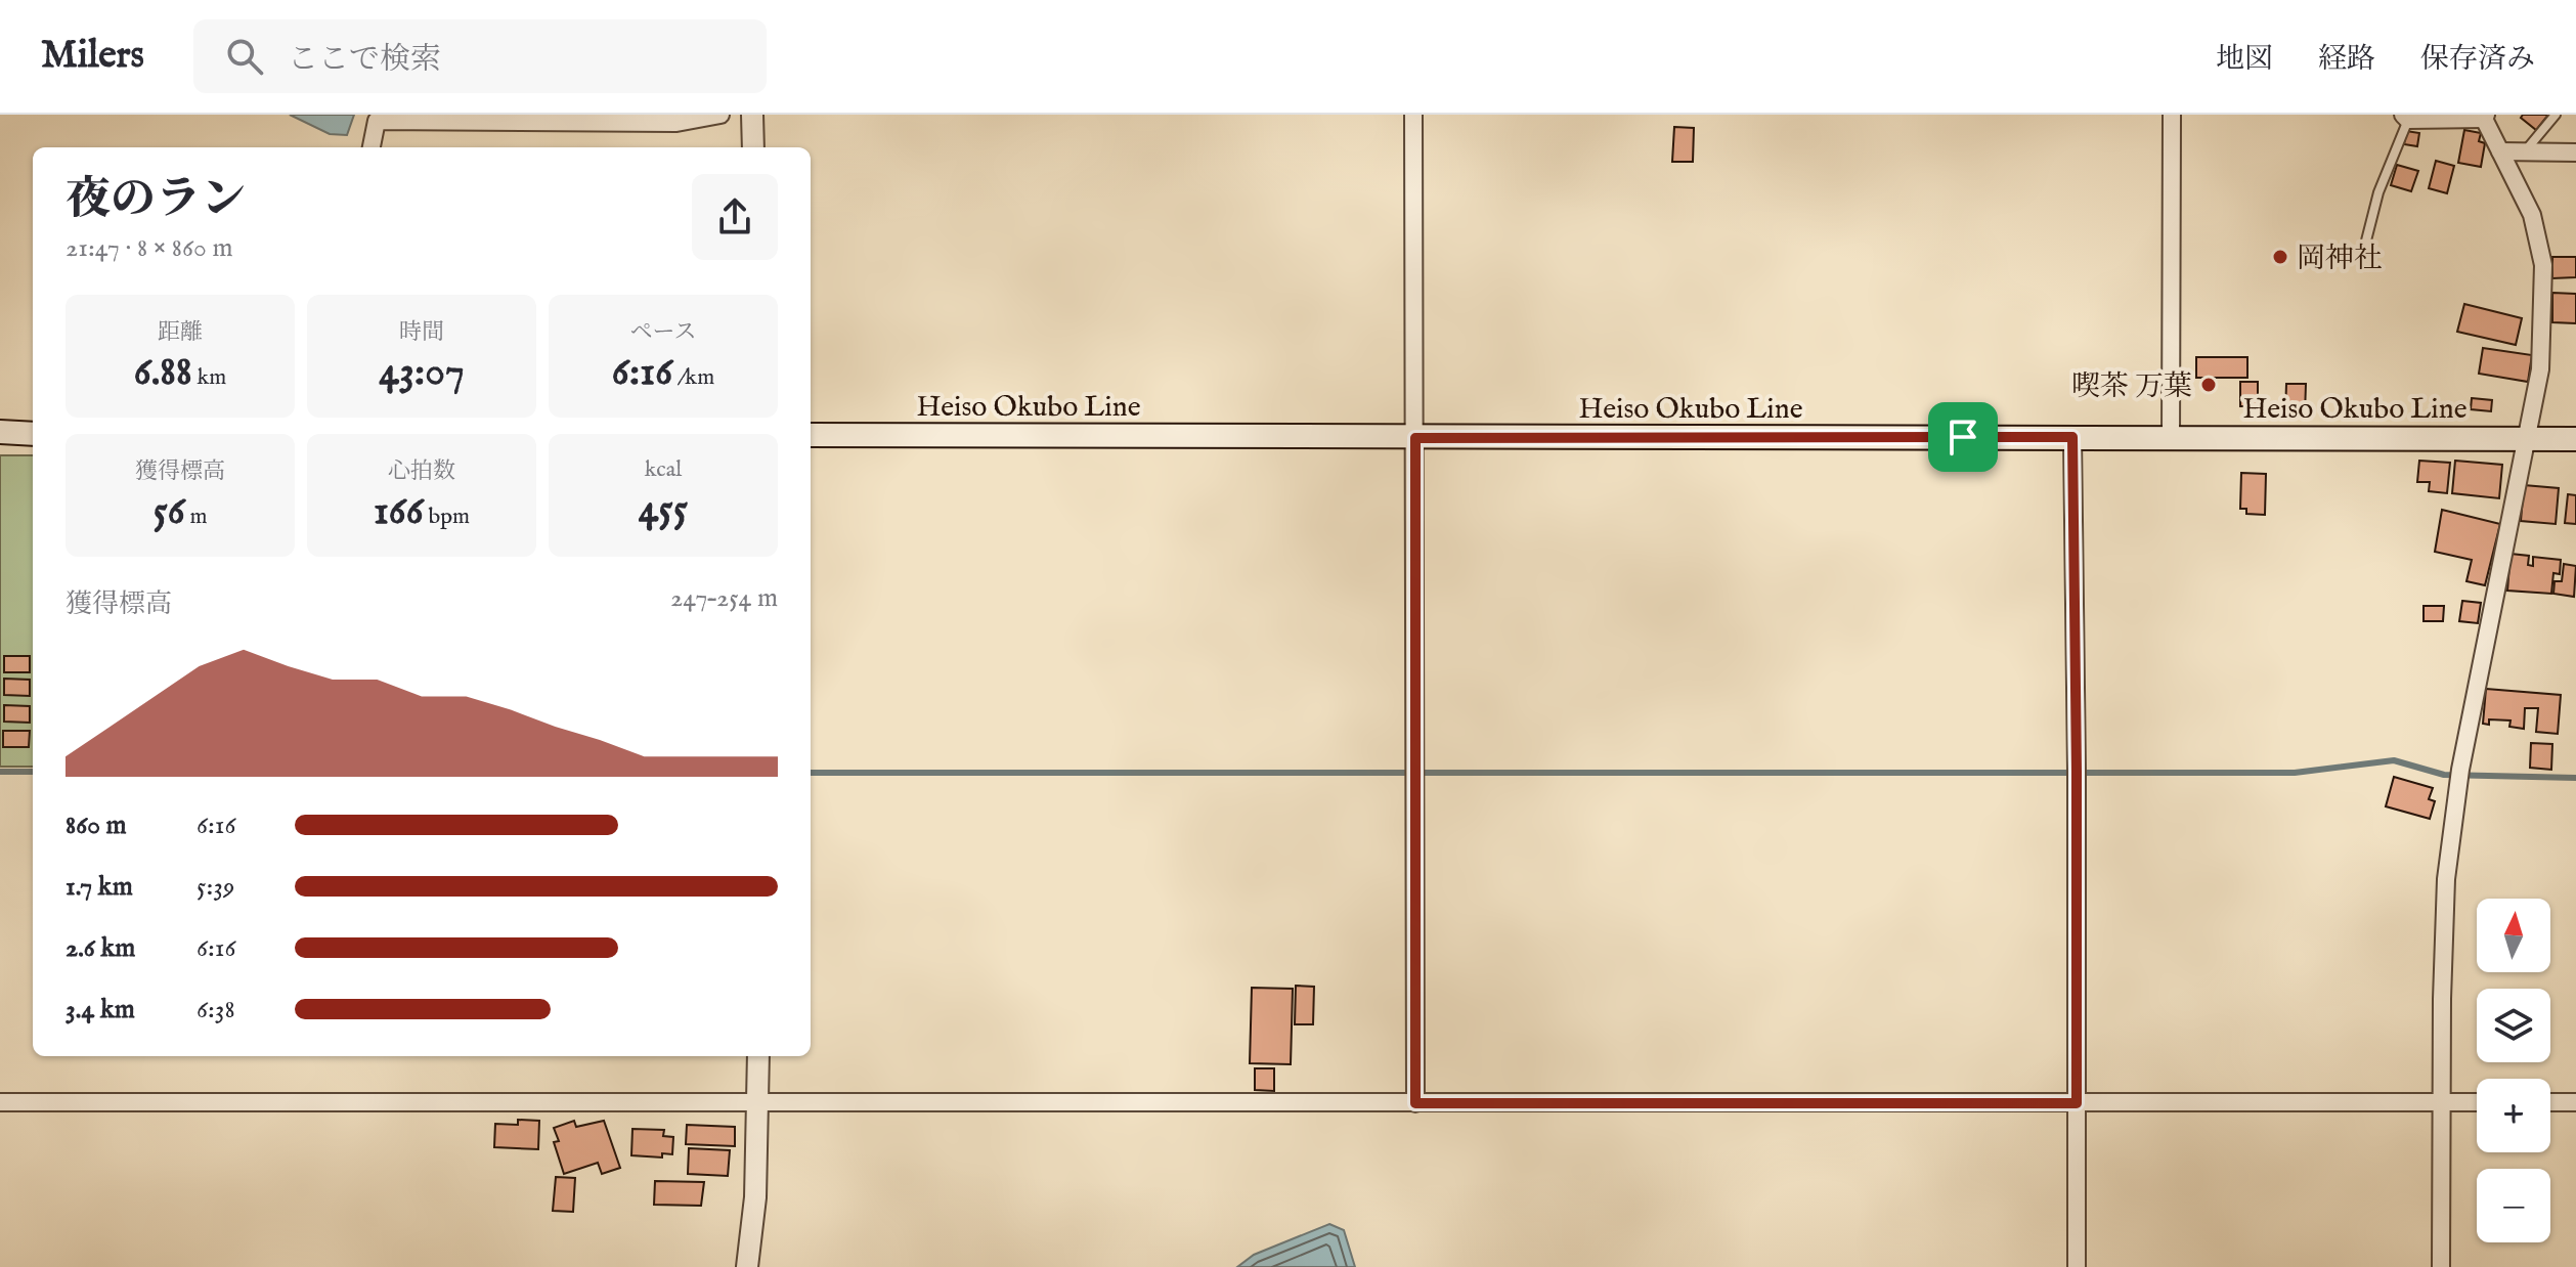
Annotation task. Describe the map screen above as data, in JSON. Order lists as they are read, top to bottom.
{
  "streets": {
    "main road": ["Heiso Okubo Line"]
  },
  "places": ["岡神社", "喫茶 万葉"],
  "north": "top",
  "page": {
    "header": "Milers",
    "search": "ここで検索",
    "nav": ["地図", "経路", "保存済み"],
    "heading": ["夜のラン", "21:47 · 8 × 860 m"],
    "stats": [
      ["距離", "6.88 km"],
      ["時間", "43:07"],
      ["ペース", "6:16 /km"],
      ["獲得標高", "56 m"],
      ["心拍数", "166 bpm"],
      ["kcal", "455"]
    ],
    "chart": ["獲得標高", "247–254 m"],
    "list": [
      {
        "name": "860 m",
        "note": "6:16"
      },
      {
        "name": "1.7 km",
        "note": "5:39"
      },
      {
        "name": "2.6 km",
        "note": "6:16"
      },
      {
        "name": "3.4 km",
        "note": "6:38"
      }
    ],
    "map_buttons": ["+", "−"]
  }
}
